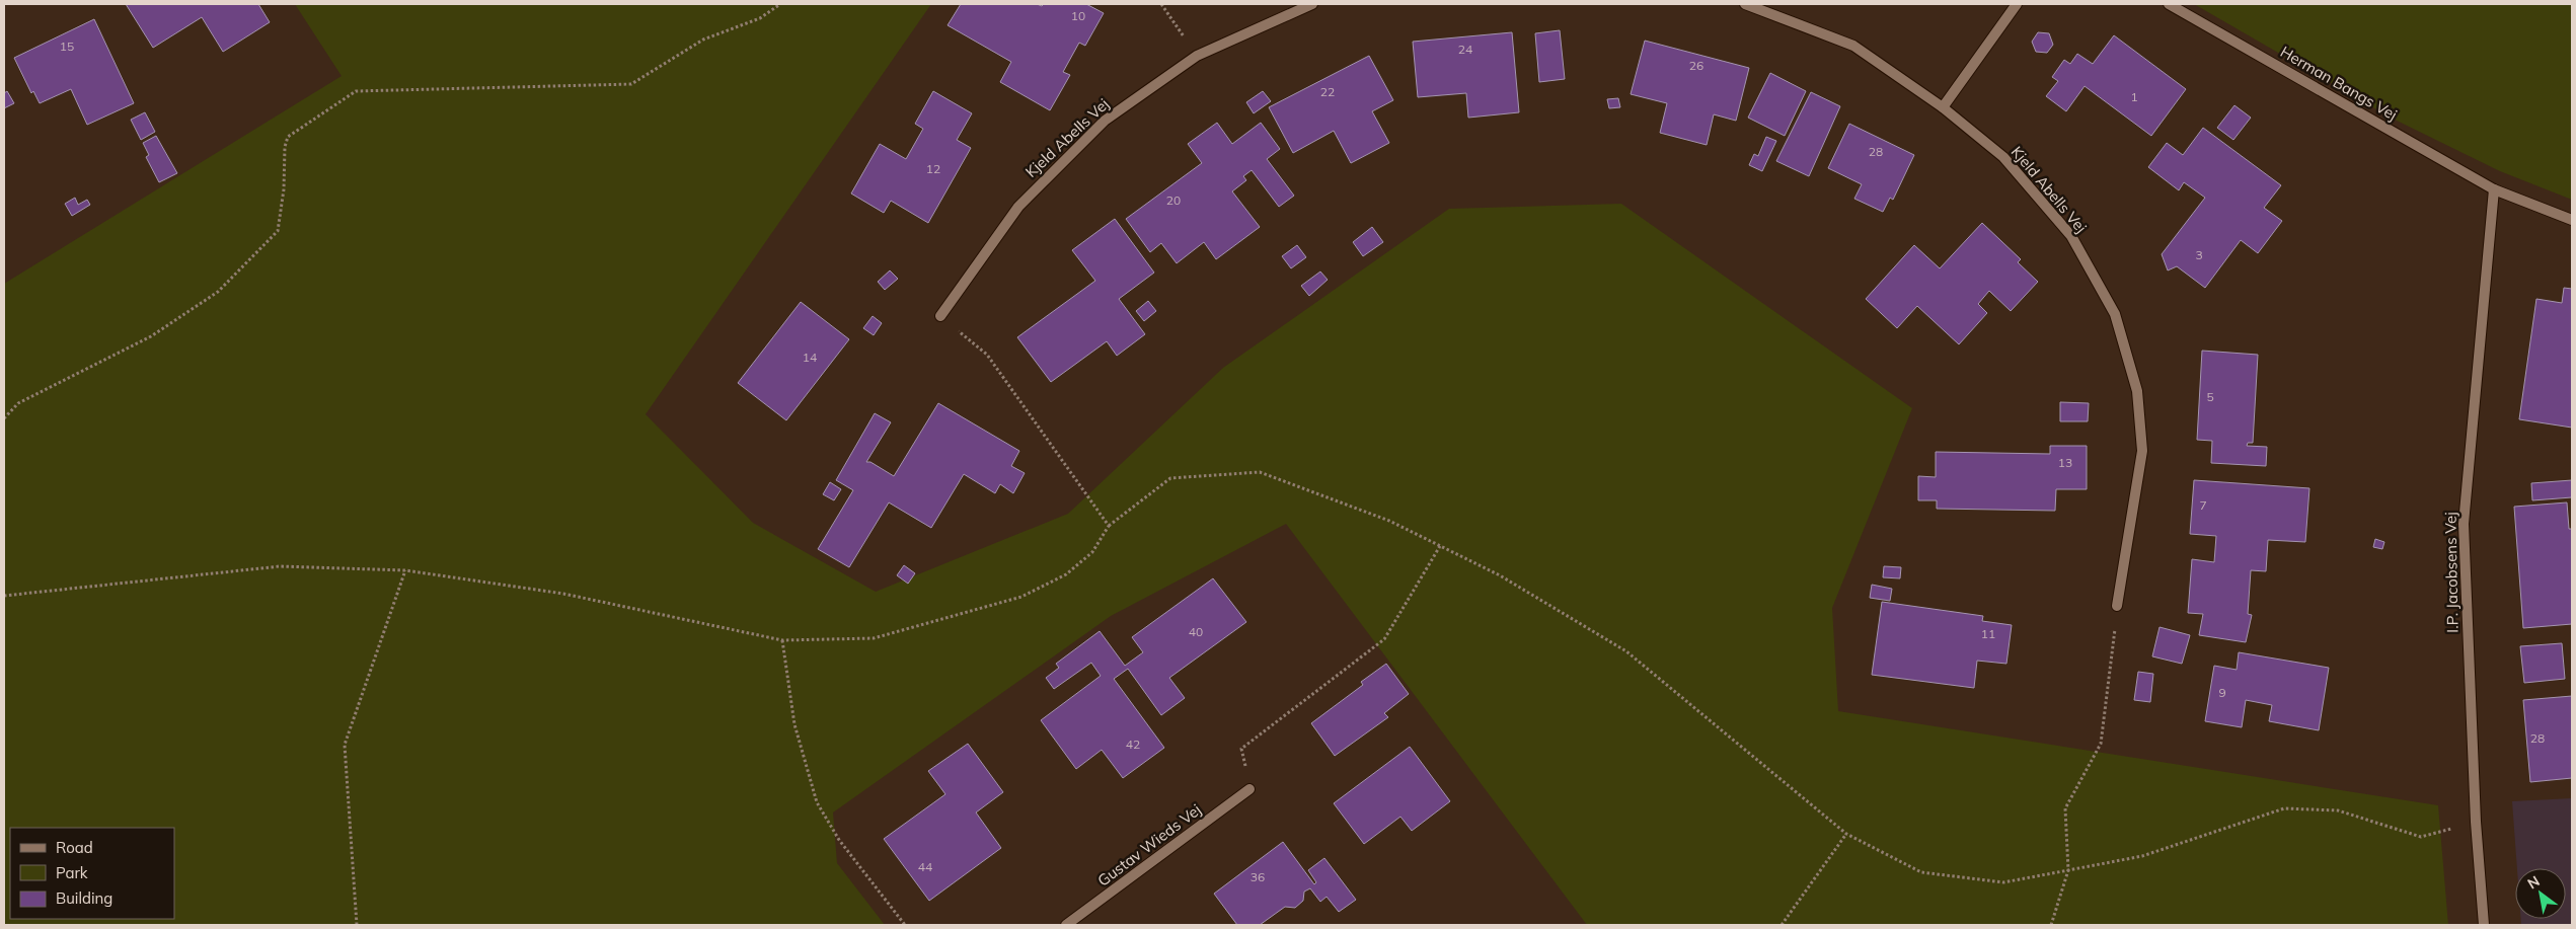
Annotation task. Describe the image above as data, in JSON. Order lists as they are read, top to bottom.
{
  "streets": {
    "street": [
      "Herman Bangs Vej",
      "Kjeld Abells Vej",
      "I.P. Jacobsens Vej",
      "Gustav Wieds Vej"
    ]
  },
  "crossings": [
    ["Herman Bangs Vej", "I.P. Jacobsens Vej"]
  ],
  "house_numbers": [
    "10",
    "15",
    "24",
    "26",
    "22",
    "1",
    "28",
    "12",
    "20",
    "3",
    "14",
    "5",
    "13",
    "7",
    "40",
    "11",
    "9",
    "28",
    "42",
    "44",
    "36"
  ],
  "legend": ["Road", "Park", "Building"],
  "north": "top left"
}
